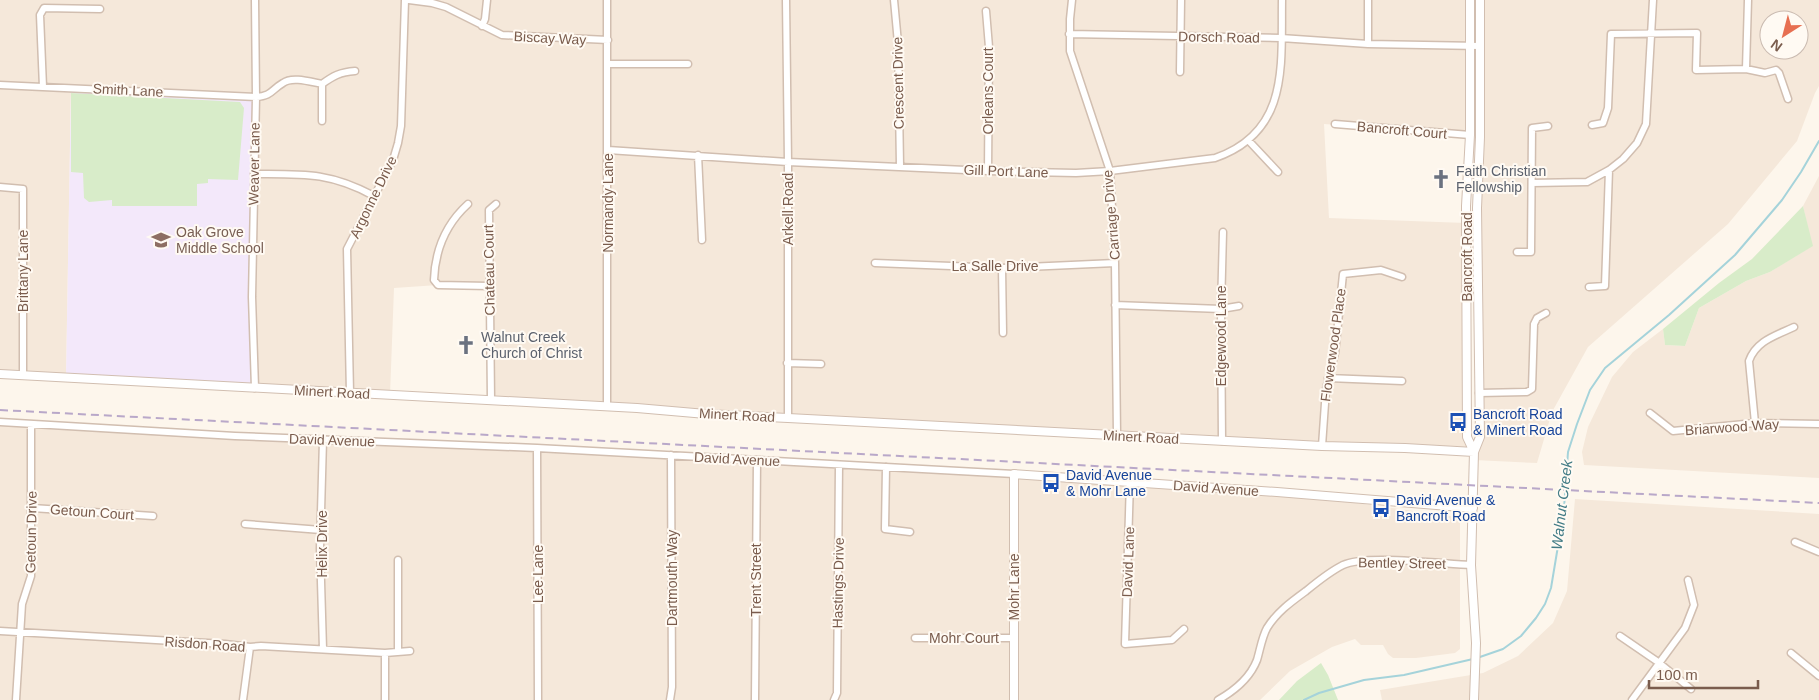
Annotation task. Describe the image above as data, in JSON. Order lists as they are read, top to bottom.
{
  "streets": {
    "street": [
      "Dorsch Road",
      "Biscay Way",
      "Crescent Drive",
      "Smith Lane",
      "Orleans Court",
      "Bancroft Court",
      "Weaver Lane",
      "Gill Port Lane",
      "Argonne Drive",
      "Normandy Lane",
      "Arkell Road",
      "Carriage Drive",
      "Bancroft Road",
      "La Salle Drive",
      "Chateau Court",
      "Brittany Lane",
      "Edgewood Lane",
      "Flowerwood Place",
      "Minert Road",
      "Briarwood Way",
      "David Avenue",
      "Getoun Court",
      "Getoun Drive",
      "Helix Drive",
      "David Lane",
      "Bentley Street",
      "Lee Lane",
      "Dartmouth Way",
      "Trent Street",
      "Hastings Drive",
      "Mohr Lane",
      "Mohr Court",
      "Risdon Road"
    ]
  },
  "crossings": [
    ["Dorsch Road", "Gill Port Lane"],
    ["Dorsch Road", "Carriage Drive"],
    ["Dorsch Road", "Bancroft Road"],
    ["Biscay Way", "Normandy Lane"],
    ["Crescent Drive", "Gill Port Lane"],
    ["Smith Lane", "Weaver Lane"],
    ["Orleans Court", "Gill Port Lane"],
    ["Bancroft Court", "Bancroft Road"],
    ["Weaver Lane", "Minert Road"],
    ["Gill Port Lane", "Normandy Lane"],
    ["Gill Port Lane", "Arkell Road"],
    ["Gill Port Lane", "Carriage Drive"],
    ["Argonne Drive", "Minert Road"],
    ["Normandy Lane", "Minert Road"],
    ["Arkell Road", "Minert Road"],
    ["Carriage Drive", "La Salle Drive"],
    ["Carriage Drive", "Minert Road"],
    ["Bancroft Road", "Minert Road"],
    ["Bancroft Road", "David Avenue"],
    ["Bancroft Road", "Bentley Street"],
    ["Chateau Court", "Minert Road"],
    ["Brittany Lane", "Minert Road"],
    ["Edgewood Lane", "Minert Road"],
    ["Flowerwood Place", "Minert Road"],
    ["David Avenue", "Getoun Drive"],
    ["David Avenue", "Helix Drive"],
    ["David Avenue", "David Lane"],
    ["David Avenue", "Lee Lane"],
    ["David Avenue", "Dartmouth Way"],
    ["David Avenue", "Trent Street"],
    ["David Avenue", "Hastings Drive"],
    ["David Avenue", "Mohr Lane"],
    ["Getoun Court", "Getoun Drive"],
    ["Getoun Drive", "Risdon Road"],
    ["Helix Drive", "Risdon Road"],
    ["Mohr Lane", "Mohr Court"]
  ],
  "water": ["Walnut Creek"],
  "places": {
    "church": ["Faith Christian Fellowship", "Walnut Creek Church of Christ"],
    "school or university": ["Oak Grove Middle School"],
    "bus stop": ["Bancroft Road & Minert Road", "David Avenue & Mohr Lane", "David Avenue & Bancroft Road"]
  },
  "scale_bar": "100 m",
  "north": "bottom left"
}
